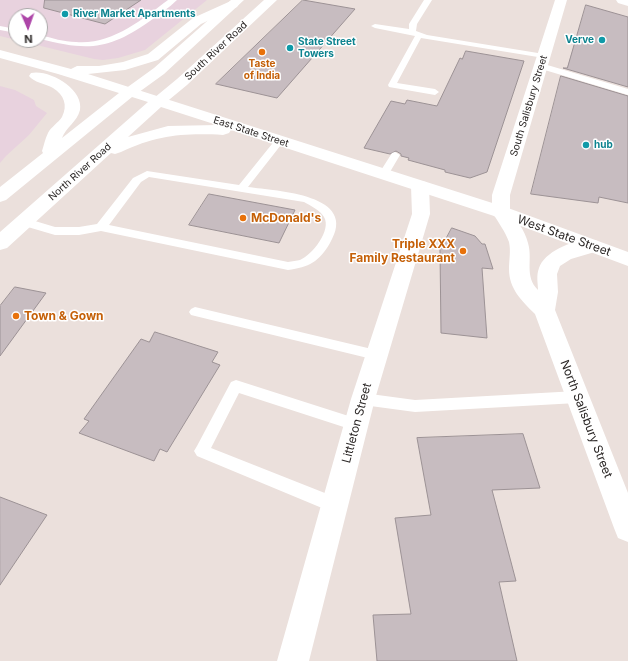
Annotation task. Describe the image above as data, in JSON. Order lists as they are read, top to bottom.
{
  "streets": {
    "main road": [
      "South River Road",
      "South Salisbury Street",
      "East State Street",
      "North River Road",
      "West State Street",
      "North Salisbury Street",
      "Littleton Street"
    ]
  },
  "crossings": [
    ["South River Road", "East State Street"],
    ["South River Road", "North River Road"],
    ["South Salisbury Street", "East State Street"],
    ["South Salisbury Street", "West State Street"],
    ["South Salisbury Street", "North Salisbury Street"],
    ["East State Street", "North River Road"],
    ["East State Street", "West State Street"],
    ["East State Street", "North Salisbury Street"],
    ["East State Street", "Littleton Street"],
    ["West State Street", "North Salisbury Street"]
  ],
  "places": [
    "River Market Apartments",
    "Verve",
    "State Street Towers",
    "Taste of India",
    "hub",
    "McDonald's",
    "Triple XXX Family Restaurant",
    "Town & Gown"
  ],
  "north": "bottom"
}
